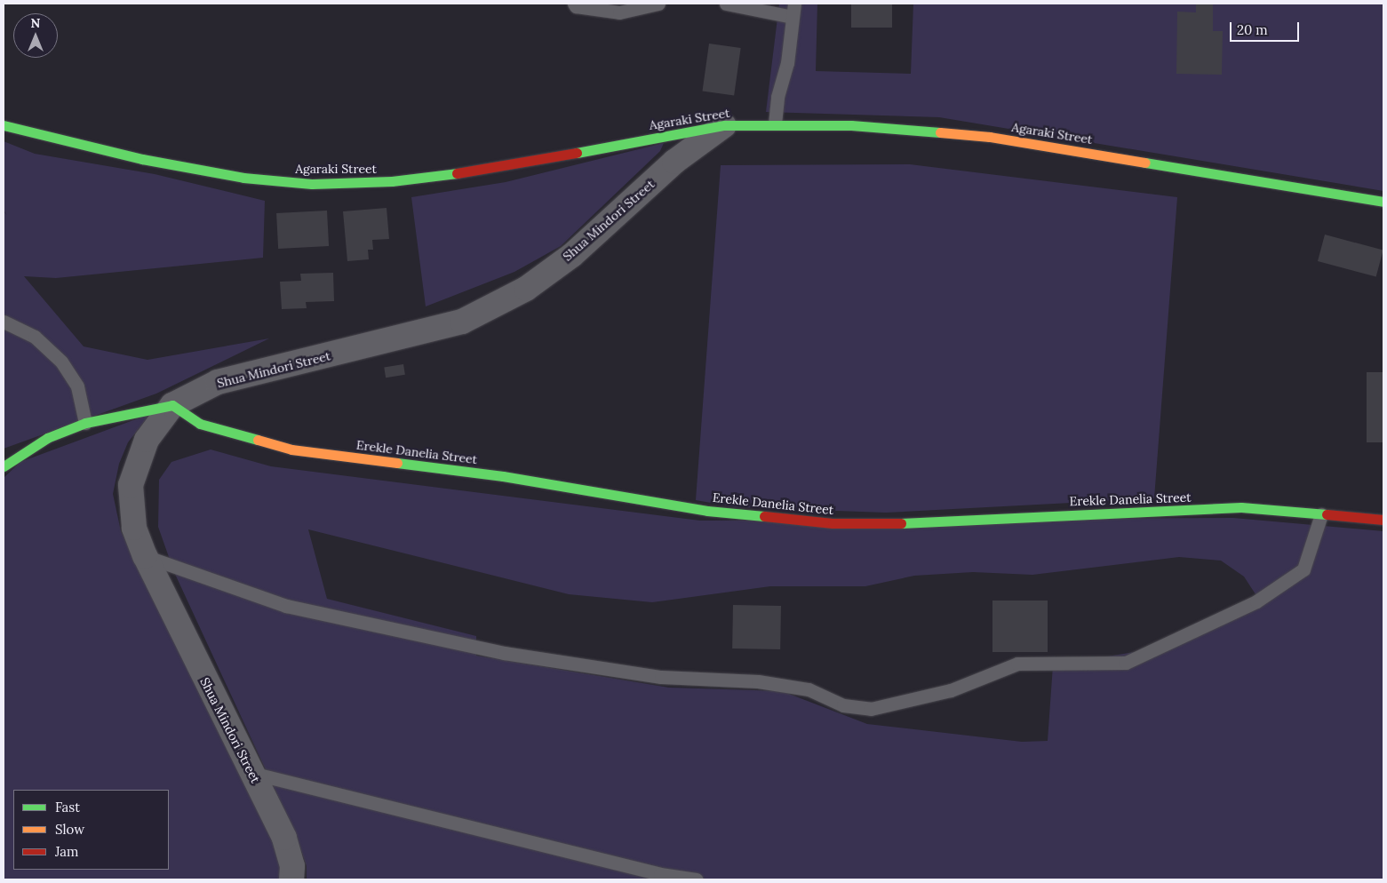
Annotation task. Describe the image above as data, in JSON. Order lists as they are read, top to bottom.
{
  "streets": {
    "street": ["Agaraki Street", "Shua Mindori Street", "Erekle Danelia Street"]
  },
  "crossings": [
    ["Agaraki Street", "Shua Mindori Street"],
    ["Shua Mindori Street", "Erekle Danelia Street"]
  ],
  "legend": ["Fast", "Slow", "Jam"],
  "scale_bar": "20 m",
  "north": "top"
}
